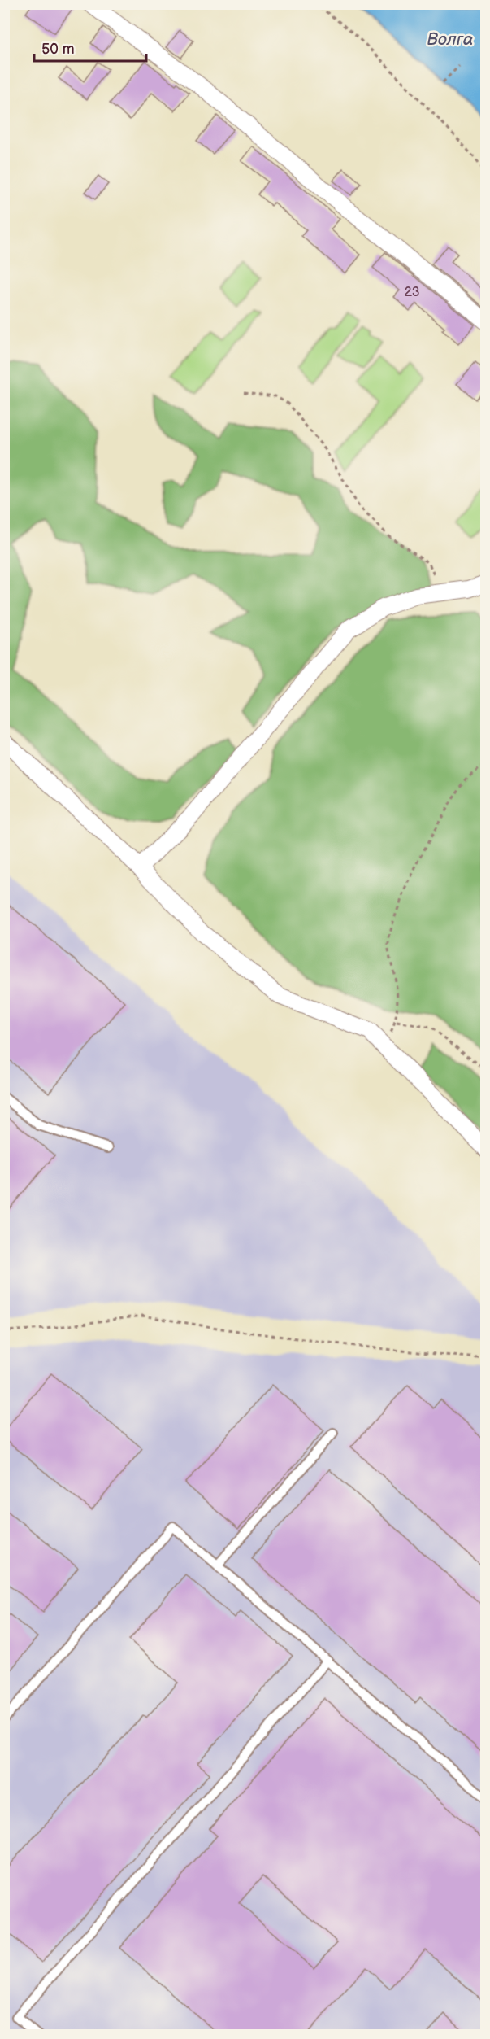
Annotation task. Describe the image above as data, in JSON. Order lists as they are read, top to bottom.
{
  "water": ["Волга"],
  "house_numbers": ["23"],
  "scale_bar": "50 m"
}
